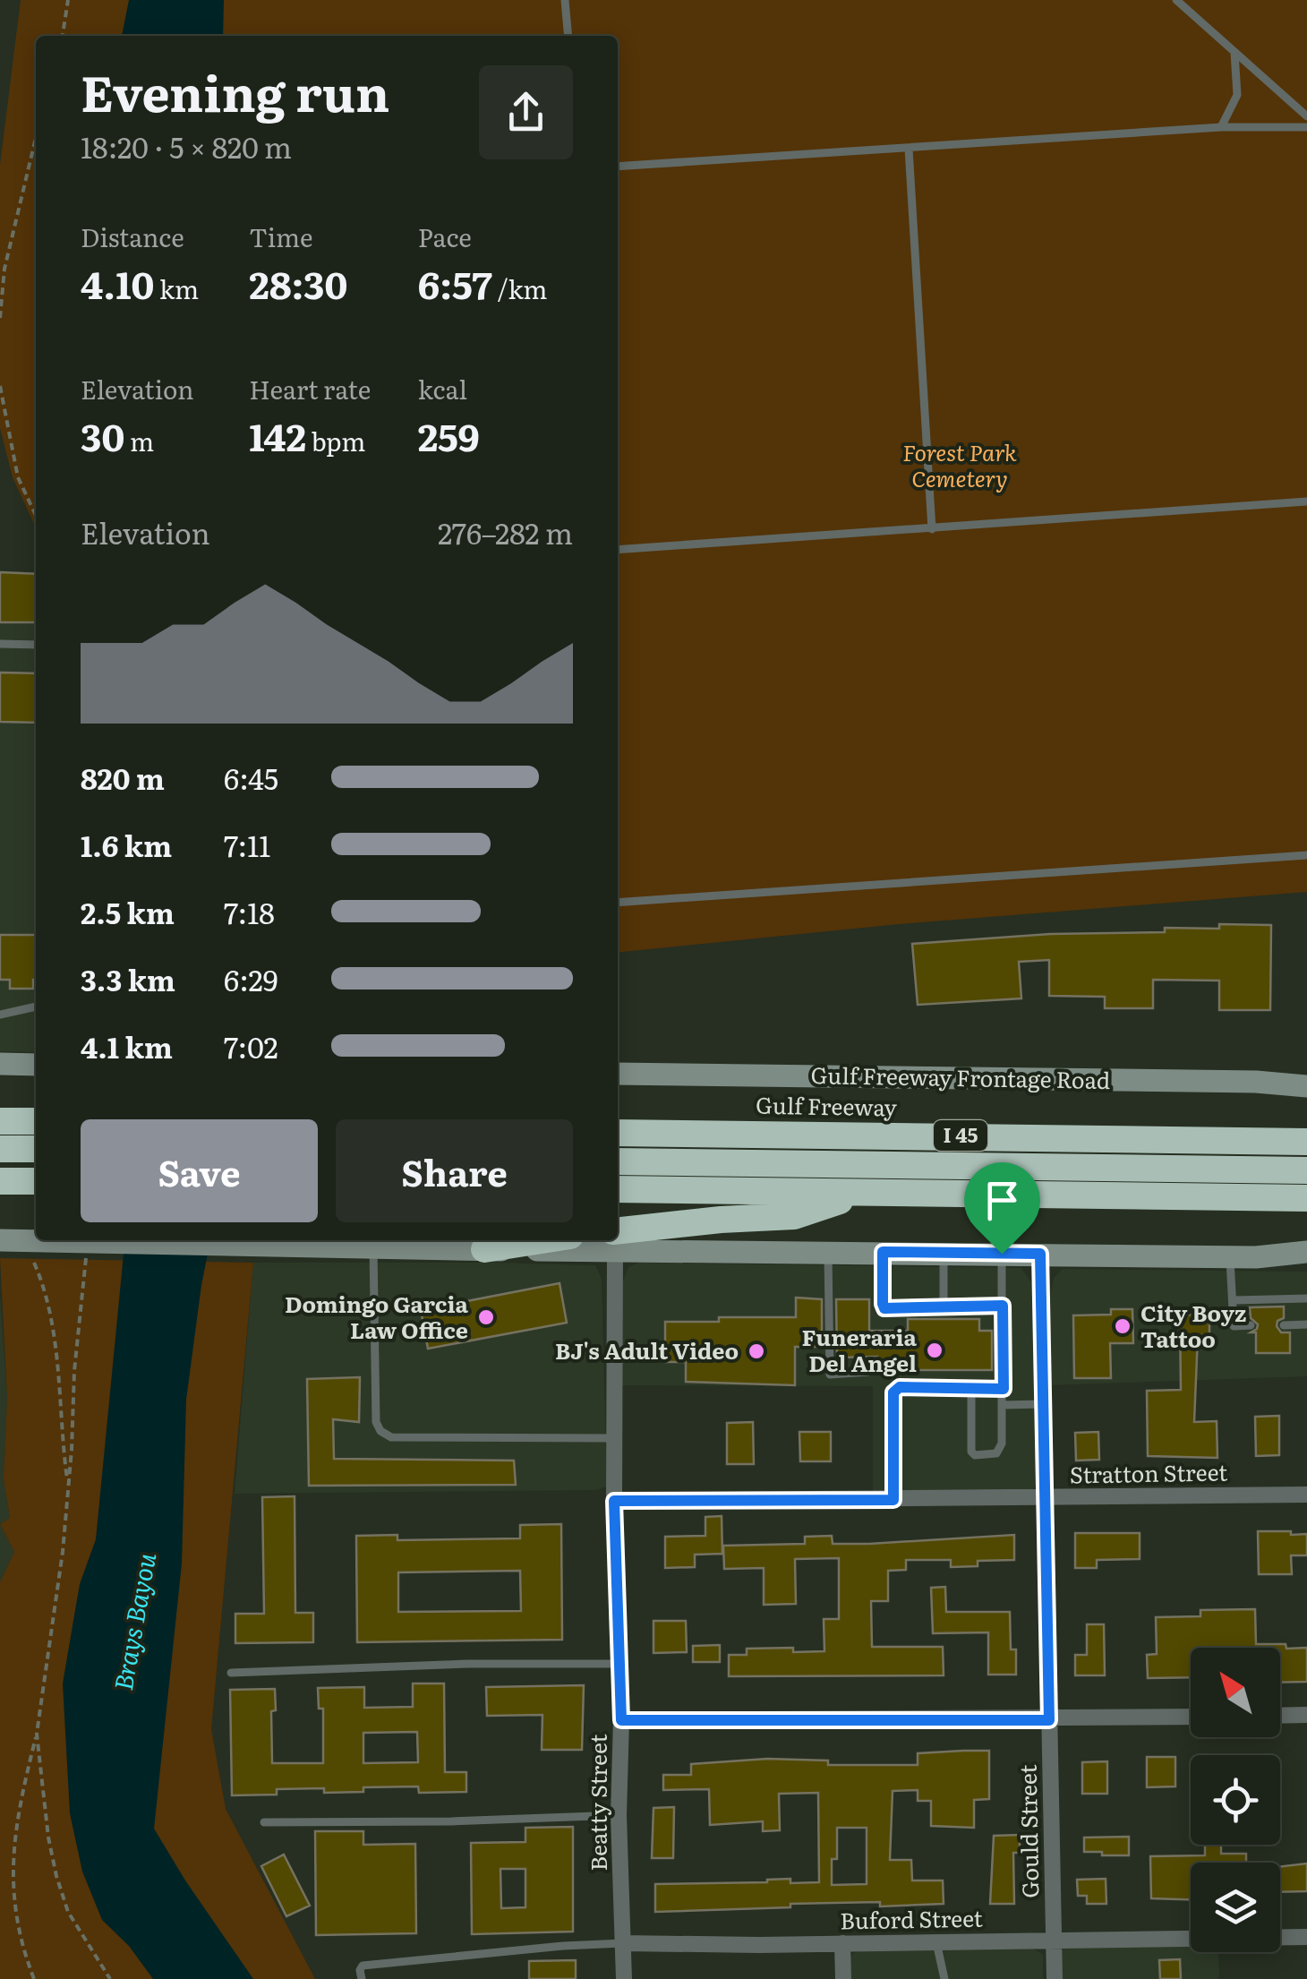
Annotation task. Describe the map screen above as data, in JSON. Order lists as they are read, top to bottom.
{
  "streets": {
    "highway": ["Gulf Freeway", "I 45"],
    "main road": ["Gulf Freeway Frontage Road"],
    "street": [
      "Stratton Street",
      "Beatty Street",
      "Gould Street",
      "Buford Street"
    ]
  },
  "crossings": [
    ["Stratton Street", "Beatty Street"],
    ["Stratton Street", "Gould Street"],
    ["Beatty Street", "Buford Street"],
    ["Gould Street", "Buford Street"]
  ],
  "water": ["Brays Bayou"],
  "parks": ["Forest Park Cemetery"],
  "places": [
    "Domingo Garcia Law Office",
    "City Boyz Tattoo",
    "Funeraria Del Angel",
    "BJ's Adult Video"
  ],
  "north": "top left",
  "page": {
    "heading": ["Evening run", "18:20 · 5 × 820 m"],
    "stats": [
      ["Distance", "4.10 km"],
      ["Time", "28:30"],
      ["Pace", "6:57 /km"],
      ["Elevation", "30 m"],
      ["Heart rate", "142 bpm"],
      ["kcal", "259"]
    ],
    "chart": ["Elevation", "276–282 m"],
    "list": [
      {
        "name": "820 m",
        "note": "6:45"
      },
      {
        "name": "1.6 km",
        "note": "7:11"
      },
      {
        "name": "2.5 km",
        "note": "7:18"
      },
      {
        "name": "3.3 km",
        "note": "6:29"
      },
      {
        "name": "4.1 km",
        "note": "7:02"
      }
    ],
    "buttons": ["Save", "Share"]
  }
}
